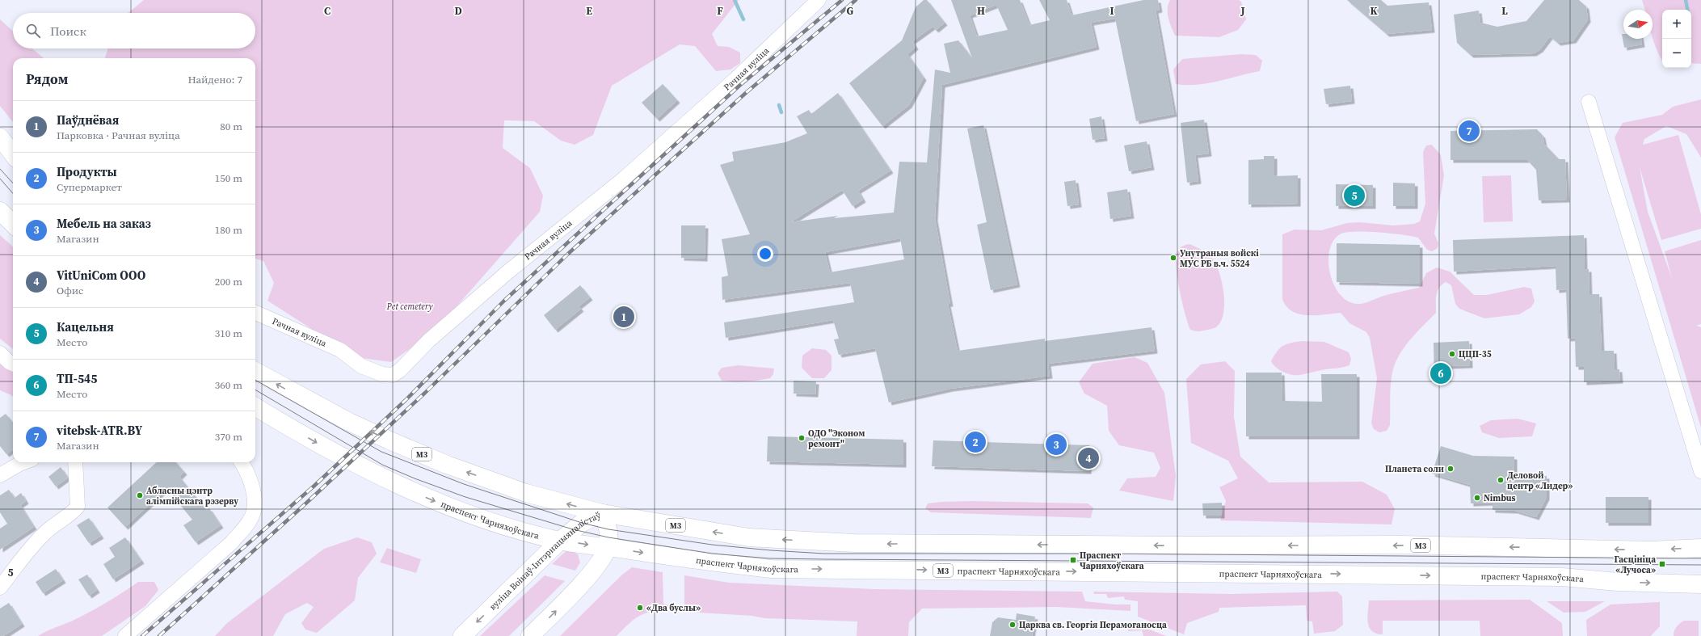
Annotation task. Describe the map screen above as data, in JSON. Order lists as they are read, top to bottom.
{
  "streets": {
    "main road": ["М3", "праспект Чарняхоўскага", "вуліца Воінаў-Інтэрнацыяналістаў"],
    "street": ["Рачная вуліца"]
  },
  "crossings": [
    ["М3", "вуліца Воінаў-Інтэрнацыяналістаў"],
    ["праспект Чарняхоўскага", "вуліца Воінаў-Інтэрнацыяналістаў"]
  ],
  "parks": ["Pet cemetery"],
  "places": {
    "other": [
      "Унутраныя войскі МУС РБ в.ч. 5524",
      "ЦЦП-35",
      "ОДО \"Эконом ремонт\"",
      "Планета соли",
      "Деловой центр «Лидер»",
      "Абласны цэнтр алімпійскага рэзерву",
      "Nimbus",
      "«Два буслы»",
      "Царква св. Георгія Перамоганосца"
    ],
    "transit": ["Праспект Чарняхоўскага", "Гасцініца «Лучоса»"]
  },
  "north": "right",
  "page": {
    "map_buttons": ["+", "−"],
    "search": "Поиск",
    "heading": ["Рядом", "Найдено: 7"],
    "list": [
      {
        "mark": "1",
        "name": "Паўднёвая",
        "note": "Парковка · Рачная вуліца",
        "value": "80 m"
      },
      {
        "mark": "2",
        "name": "Продукты",
        "note": "Супермаркет",
        "value": "150 m"
      },
      {
        "mark": "3",
        "name": "Мебель на заказ",
        "note": "Магазин",
        "value": "180 m"
      },
      {
        "mark": "4",
        "name": "VitUniCom OOO",
        "note": "Офис",
        "value": "200 m"
      },
      {
        "mark": "5",
        "name": "Кацельня",
        "note": "Место",
        "value": "310 m"
      },
      {
        "mark": "6",
        "name": "ТП-545",
        "note": "Место",
        "value": "360 m"
      },
      {
        "mark": "7",
        "name": "vitebsk-ATR.BY",
        "note": "Магазин",
        "value": "370 m"
      }
    ],
    "pins": [
      "7",
      "5",
      "1",
      "6",
      "2",
      "3",
      "4"
    ]
  },
  "grid": {
    "columns": [
      "C",
      "D",
      "E",
      "F",
      "G",
      "H",
      "I",
      "J",
      "K",
      "L"
    ],
    "rows": ["5"]
  }
}
